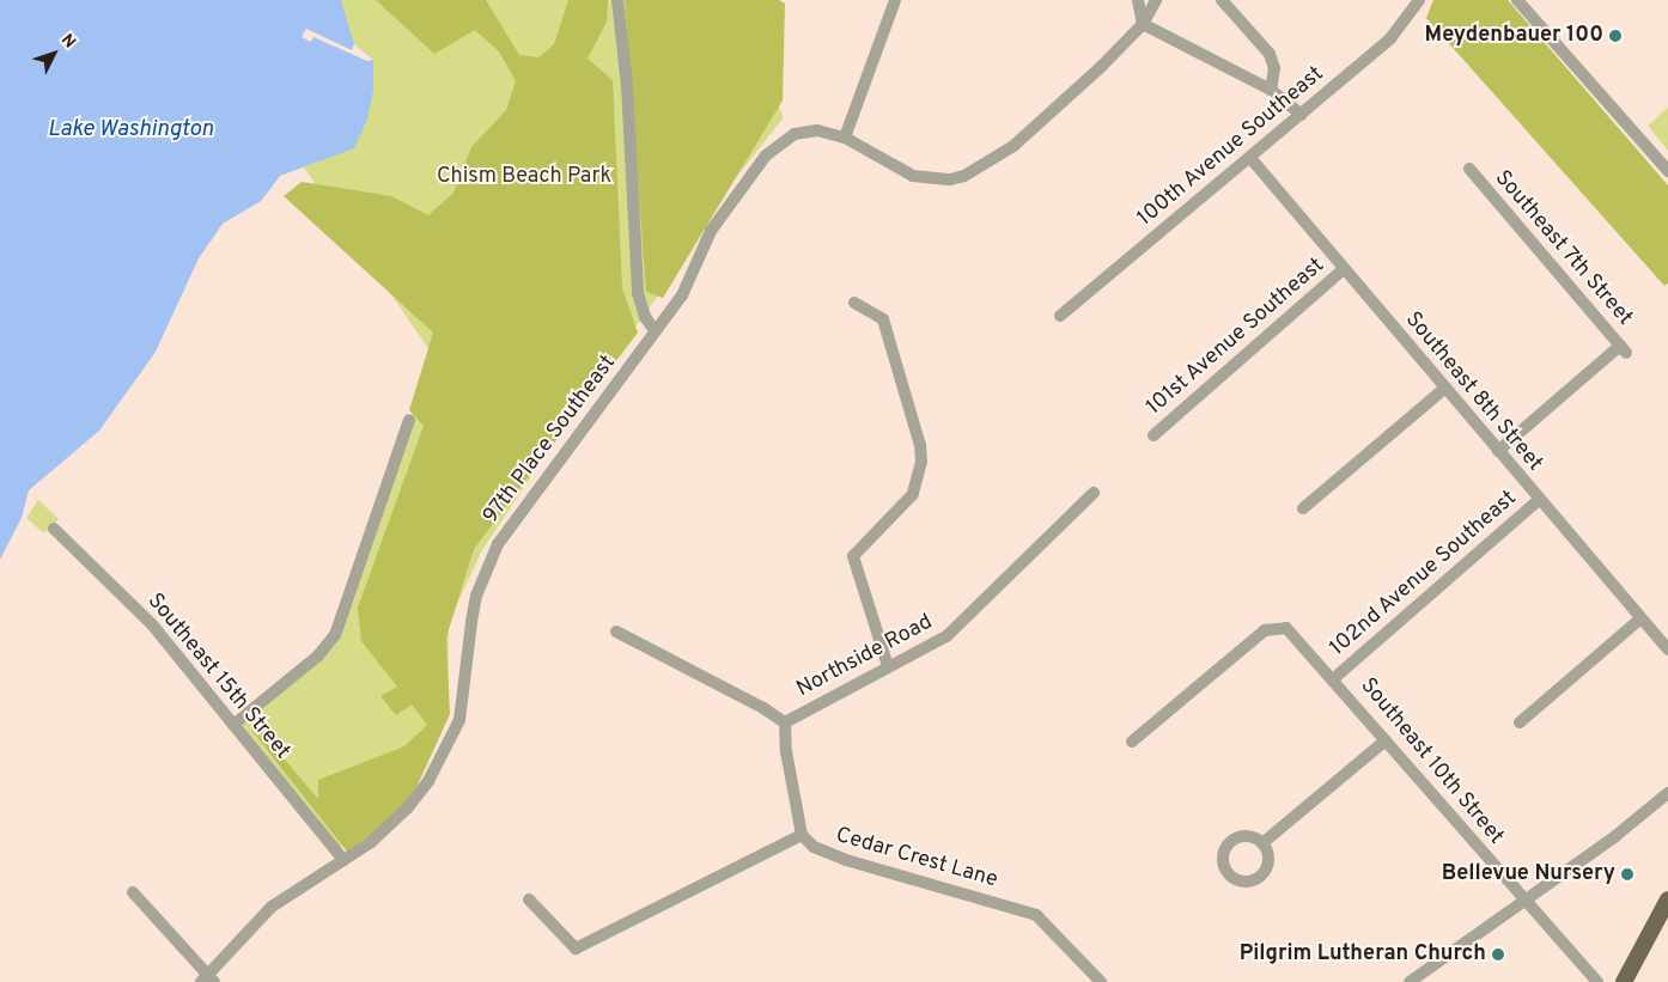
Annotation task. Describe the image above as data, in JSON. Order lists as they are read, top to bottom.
{
  "streets": {
    "street": [
      "100th Avenue Southeast",
      "Southeast 7th Street",
      "101st Avenue Southeast",
      "Southeast 8th Street",
      "97th Place Southeast",
      "102nd Avenue Southeast",
      "Northside Road",
      "Southeast 15th Street",
      "Southeast 10th Street",
      "Cedar Crest Lane"
    ]
  },
  "crossings": [
    ["100th Avenue Southeast", "Southeast 8th Street"],
    ["Southeast 7th Street", "Southeast 8th Street"],
    ["101st Avenue Southeast", "Southeast 8th Street"],
    ["Southeast 8th Street", "102nd Avenue Southeast"],
    ["97th Place Southeast", "Southeast 15th Street"],
    ["102nd Avenue Southeast", "Southeast 10th Street"],
    ["Northside Road", "Cedar Crest Lane"]
  ],
  "water": ["Lake Washington"],
  "parks": ["Chism Beach Park"],
  "places": ["Meydenbauer 100", "Bellevue Nursery", "Pilgrim Lutheran Church"],
  "north": "top right"
}
